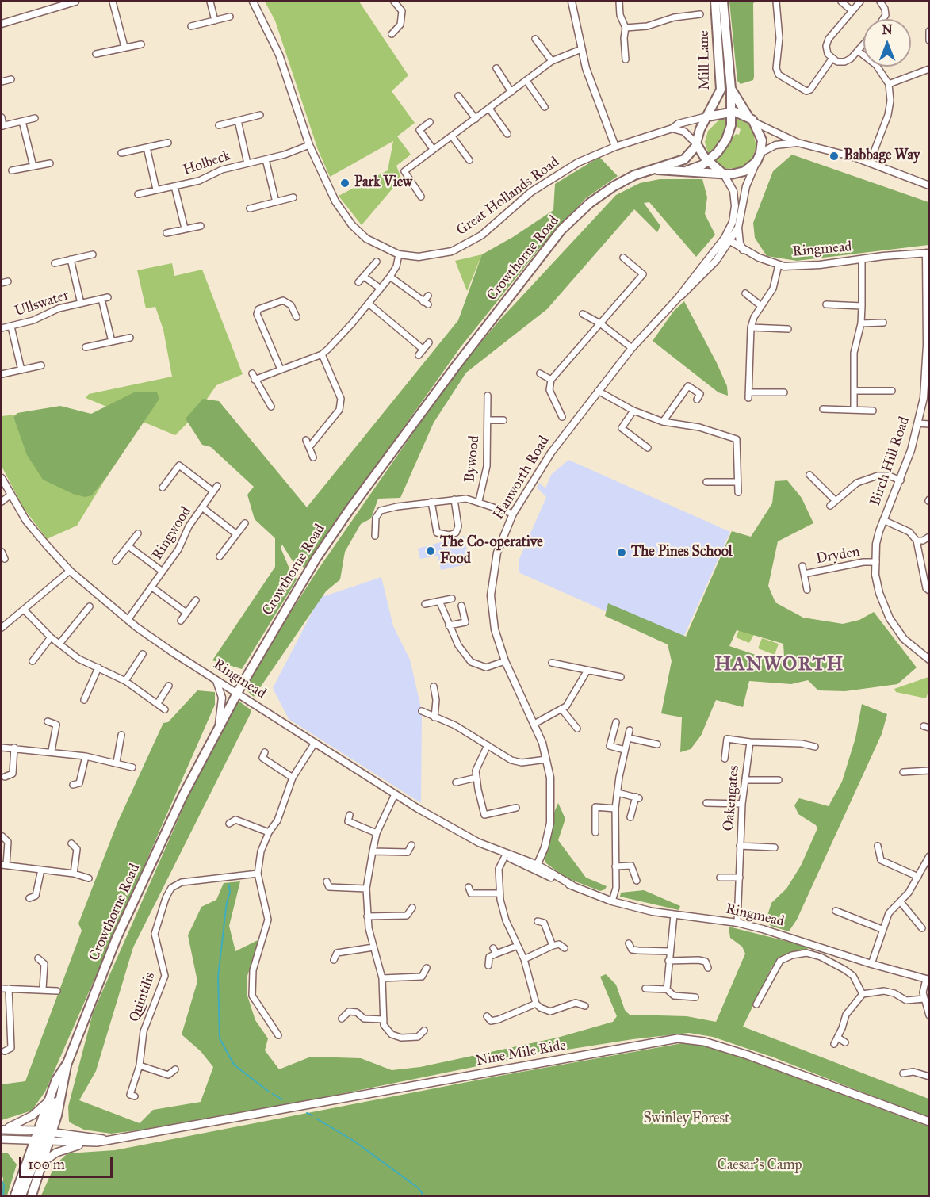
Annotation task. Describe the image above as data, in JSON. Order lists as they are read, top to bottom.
{
  "streets": {
    "main road": ["Mill Lane", "Crowthorne Road", "Nine Mile Ride"],
    "street": [
      "Holbeck",
      "Great Hollands Road",
      "Ringmead",
      "Ullswater",
      "Bywood",
      "Birch Hill Road",
      "Hanworth Road",
      "Ringwood",
      "Dryden",
      "Oakengates",
      "Quintilis"
    ]
  },
  "crossings": [
    ["Mill Lane", "Great Hollands Road"],
    ["Mill Lane", "Crowthorne Road"],
    ["Mill Lane", "Hanworth Road"],
    ["Holbeck", "Great Hollands Road"],
    ["Ringmead", "Crowthorne Road"],
    ["Ringmead", "Birch Hill Road"],
    ["Ringmead", "Hanworth Road"],
    ["Ringmead", "Ringwood"],
    ["Ringmead", "Oakengates"],
    ["Crowthorne Road", "Hanworth Road"],
    ["Crowthorne Road", "Nine Mile Ride"],
    ["Bywood", "Hanworth Road"],
    ["Birch Hill Road", "Dryden"]
  ],
  "districts": ["HANWORTH"],
  "parks": ["Swinley Forest", "Caesar's Camp"],
  "places": [
    "Babbage Way",
    "Park View",
    "The Co-operative Food",
    "The Pines School"
  ],
  "scale_bar": "100 m",
  "north": "top"
}
